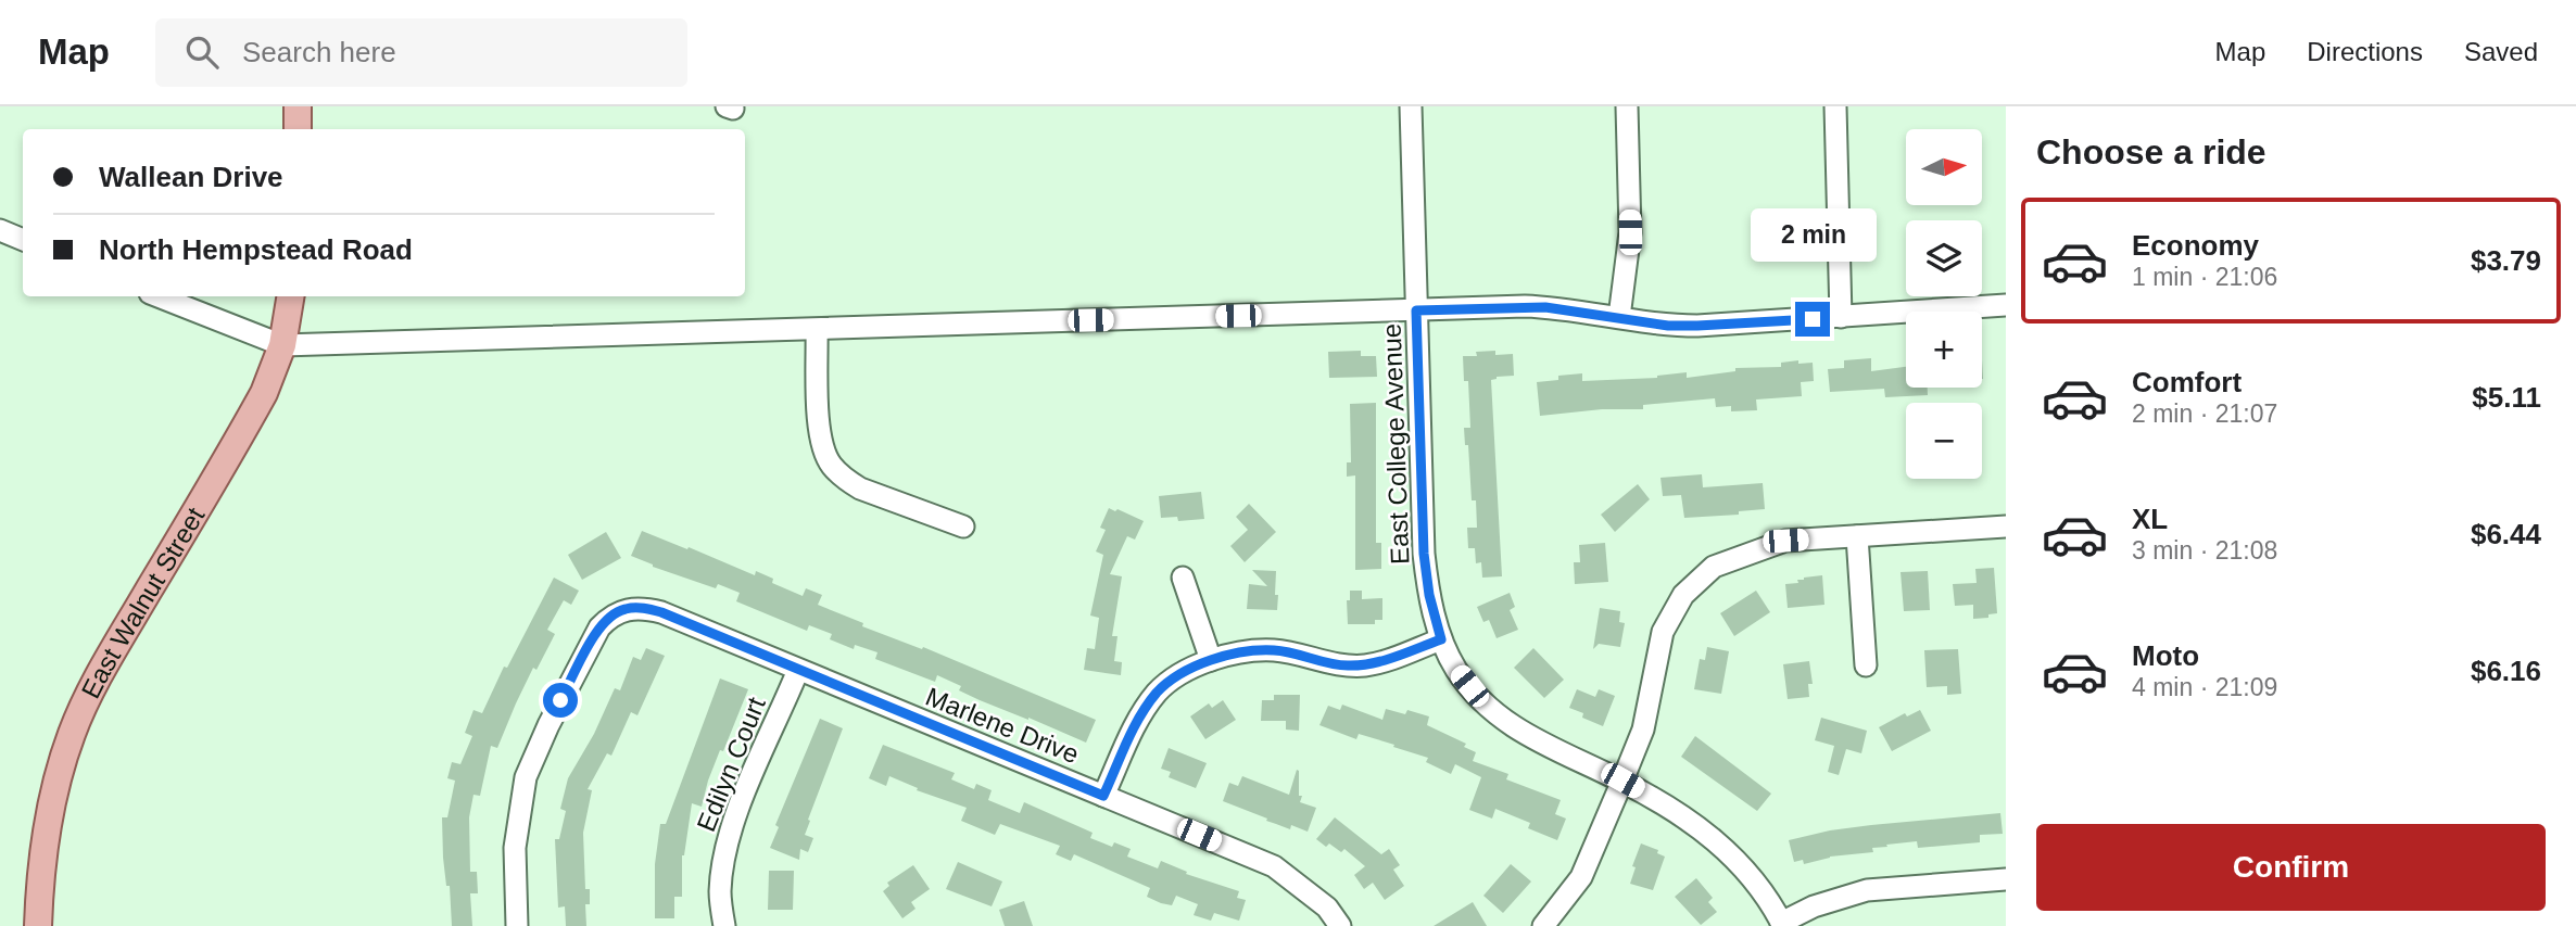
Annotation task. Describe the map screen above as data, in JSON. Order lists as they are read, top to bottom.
{
  "streets": {
    "main road": ["East Walnut Street"],
    "street": ["East College Avenue", "Marlene Drive", "Edilyn Court"]
  },
  "crossings": [
    ["Marlene Drive", "Edilyn Court"]
  ],
  "north": "right",
  "page": {
    "header": "Map",
    "search": "Search here",
    "nav": ["Map", "Directions", "Saved"],
    "heading": "Choose a ride",
    "map_buttons": ["+", "−"],
    "banner": ["Wallean Drive", "North Hempstead Road"],
    "list": [
      {
        "name": "Economy",
        "note": "1 min · 21:06",
        "value": "$3.79"
      },
      {
        "name": "Comfort",
        "note": "2 min · 21:07",
        "value": "$5.11"
      },
      {
        "name": "XL",
        "note": "3 min · 21:08",
        "value": "$6.44"
      },
      {
        "name": "Moto",
        "note": "4 min · 21:09",
        "value": "$6.16"
      }
    ],
    "bubble": "2 min",
    "buttons": "Confirm"
  }
}
